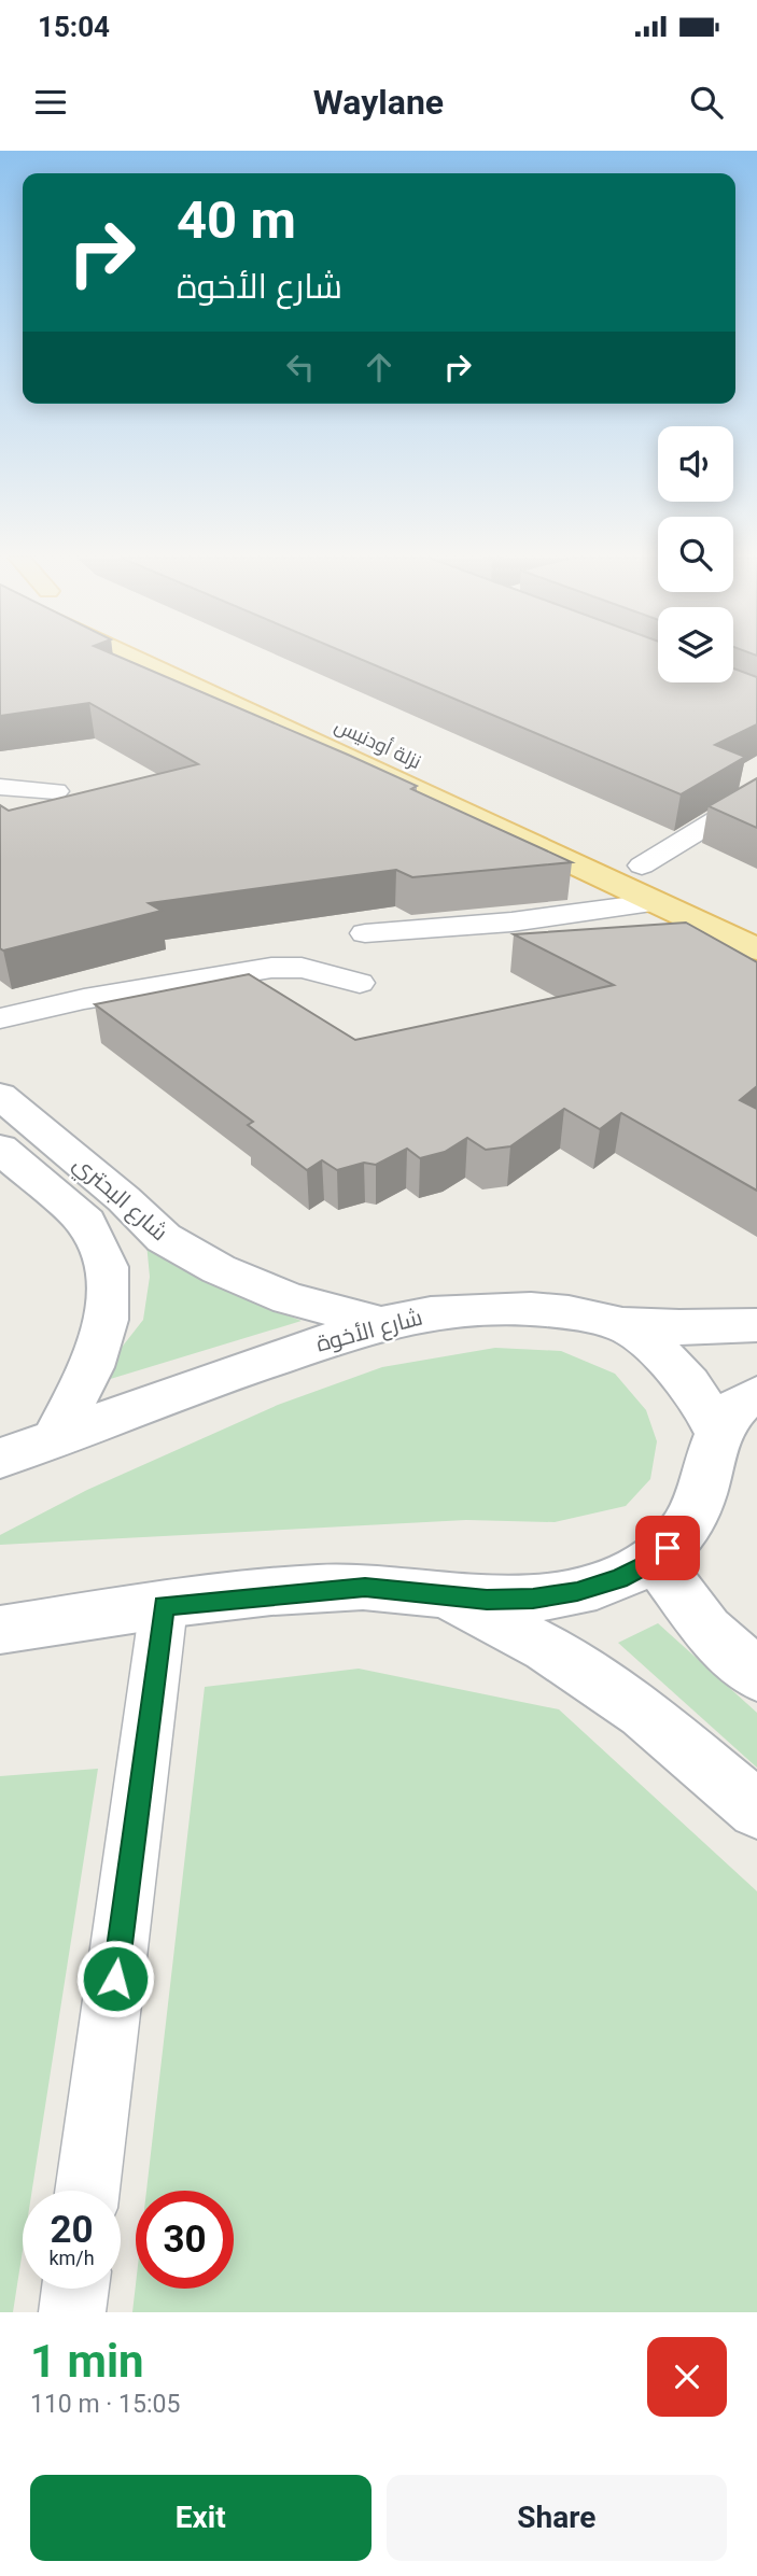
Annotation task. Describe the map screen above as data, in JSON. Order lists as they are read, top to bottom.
{
  "streets": {
    "main road": ["نزلة أودنيس", "شارع البحتري", "شارع الأخوة"]
  },
  "crossings": [
    ["شارع البحتري", "شارع الأخوة"]
  ],
  "page": {
    "status": "15:04",
    "header": "Waylane",
    "turn": ["40 m", "شارع الأخوة"],
    "speed": "20 km/h",
    "limit": "30",
    "heading": ["1 min", "110 m · 15:05"],
    "buttons": ["Exit", "Share"]
  }
}
